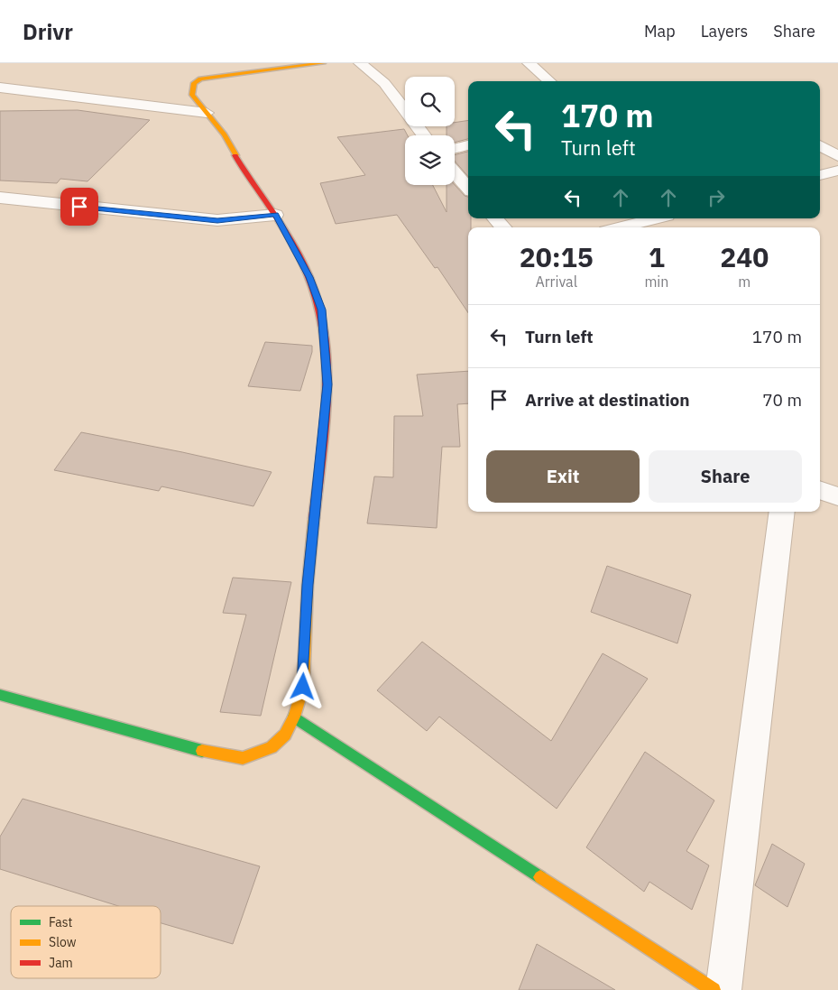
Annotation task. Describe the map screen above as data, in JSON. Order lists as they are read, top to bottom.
{
  "legend": ["Fast", "Slow", "Jam"],
  "page": {
    "header": "Drivr",
    "nav": ["Map", "Layers", "Share"],
    "turn": ["170 m", "Turn left"],
    "eta": [
      "20:15",
      "Arrival",
      "1",
      "min",
      "240",
      "m"
    ],
    "list": [
      {
        "name": "Turn left",
        "value": "170 m"
      },
      {
        "name": "Arrive at destination",
        "value": "70 m"
      }
    ],
    "buttons": ["Exit", "Share"]
  }
}
